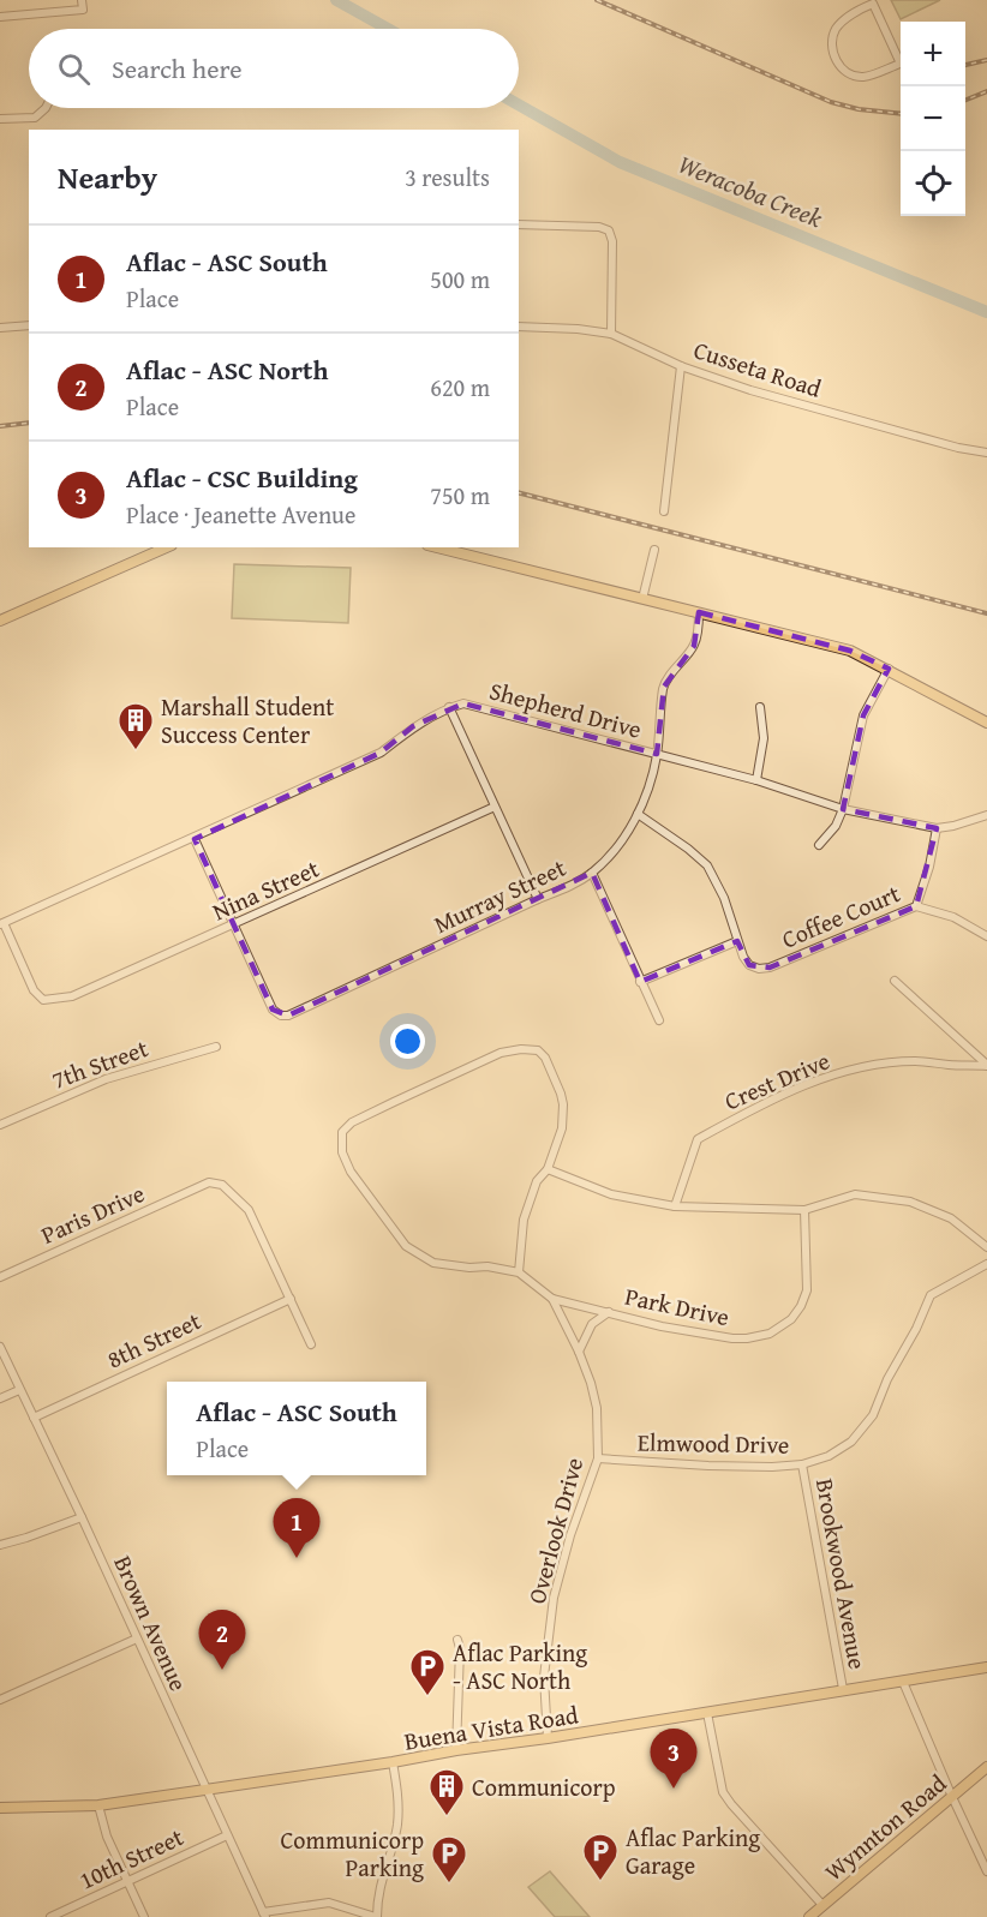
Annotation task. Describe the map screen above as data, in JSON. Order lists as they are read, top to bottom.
{
  "streets": {
    "main road": ["Buena Vista Road", "Wynnton Road"],
    "street": [
      "Cusseta Road",
      "Shepherd Drive",
      "Nina Street",
      "Murray Street",
      "Coffee Court",
      "7th Street",
      "Crest Drive",
      "Paris Drive",
      "Park Drive",
      "8th Street",
      "Elmwood Drive",
      "Overlook Drive",
      "Brookwood Avenue",
      "Brown Avenue",
      "10th Street"
    ]
  },
  "crossings": [
    ["Shepherd Drive", "Nina Street"],
    ["Shepherd Drive", "Murray Street"],
    ["Shepherd Drive", "Coffee Court"],
    ["Nina Street", "Murray Street"],
    ["Paris Drive", "8th Street"],
    ["Park Drive", "Overlook Drive"],
    ["8th Street", "Brown Avenue"],
    ["Elmwood Drive", "Overlook Drive"],
    ["Elmwood Drive", "Brookwood Avenue"],
    ["Overlook Drive", "Buena Vista Road"],
    ["Brookwood Avenue", "Buena Vista Road"],
    ["Brown Avenue", "Buena Vista Road"],
    ["Brown Avenue", "10th Street"]
  ],
  "water": ["Weracoba Creek"],
  "places": {
    "building": ["Marshall Student Success Center", "Communicorp"],
    "parking": ["Aflac Parking - ASC North", "Aflac Parking Garage", "Communicorp Parking"]
  },
  "page": {
    "map_buttons": ["+", "−"],
    "search": "Search here",
    "heading": ["Nearby", "3 results"],
    "list": [
      {
        "mark": "1",
        "name": "Aflac - ASC South",
        "note": "Place",
        "value": "500 m"
      },
      {
        "mark": "2",
        "name": "Aflac - ASC North",
        "note": "Place",
        "value": "620 m"
      },
      {
        "mark": "3",
        "name": "Aflac - CSC Building",
        "note": "Place · Jeanette Avenue",
        "value": "750 m"
      }
    ],
    "popup": ["Aflac - ASC South", "Place"],
    "pins": ["1", "2", "3"]
  }
}
